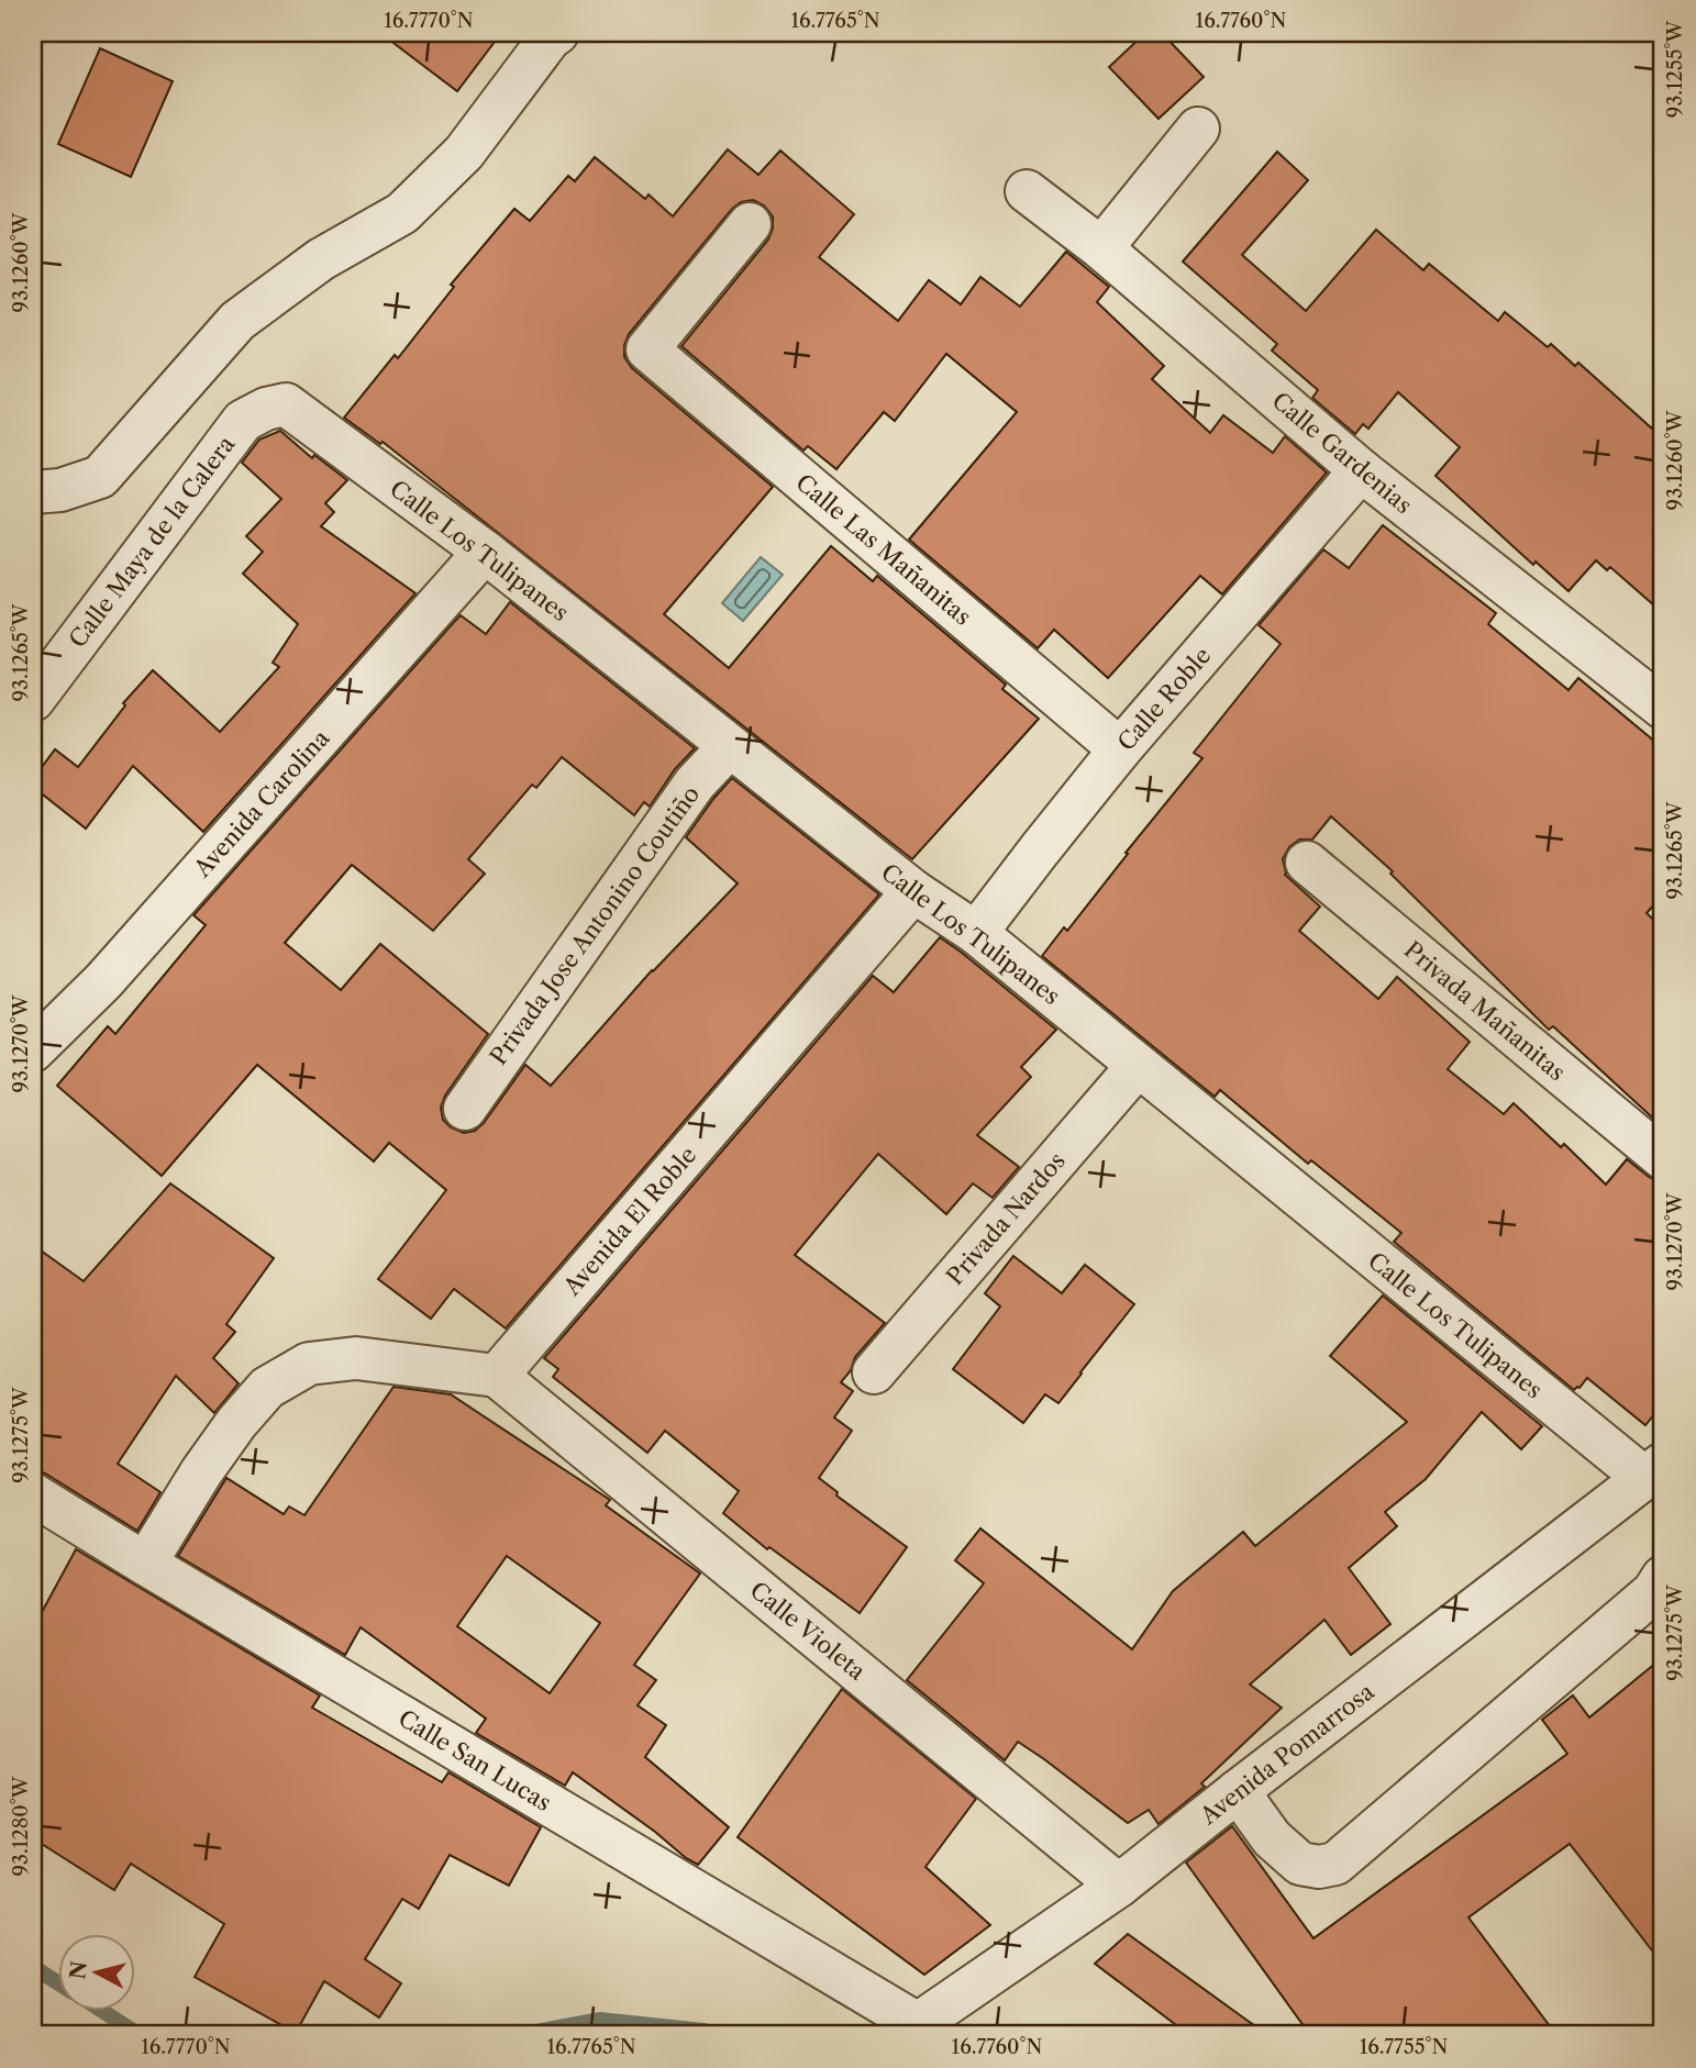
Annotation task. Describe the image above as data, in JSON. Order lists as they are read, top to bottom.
{
  "streets": {
    "street": [
      "Calle Gardenias",
      "Calle Maya de la Calera",
      "Calle Las Mañanitas",
      "Calle Los Tulipanes",
      "Calle Roble",
      "Avenida Carolina",
      "Privada Jose Antonino Coutiño",
      "Privada Mañanitas",
      "Privada Nardos",
      "Avenida El Roble",
      "Calle Violeta",
      "Avenida Pomarrosa",
      "Calle San Lucas"
    ]
  },
  "crossings": [
    ["Calle Gardenias", "Calle Roble"],
    ["Calle Maya de la Calera", "Calle Los Tulipanes"],
    ["Calle Las Mañanitas", "Calle Roble"],
    ["Calle Los Tulipanes", "Calle Roble"],
    ["Calle Los Tulipanes", "Avenida Carolina"],
    ["Calle Los Tulipanes", "Privada Jose Antonino Coutiño"],
    ["Calle Los Tulipanes", "Privada Nardos"],
    ["Calle Los Tulipanes", "Avenida El Roble"],
    ["Calle Los Tulipanes", "Avenida Pomarrosa"],
    ["Avenida El Roble", "Calle Violeta"],
    ["Calle Violeta", "Avenida Pomarrosa"],
    ["Avenida Pomarrosa", "Calle San Lucas"]
  ],
  "north": "left",
  "coordinates": [
    "16.7770°N",
    "16.7765°N",
    "16.7760°N",
    "93.1255°W",
    "93.1260°W",
    "93.1265°W",
    "93.1270°W",
    "93.1275°W",
    "93.1280°W",
    "16.7755°N"
  ]
}
